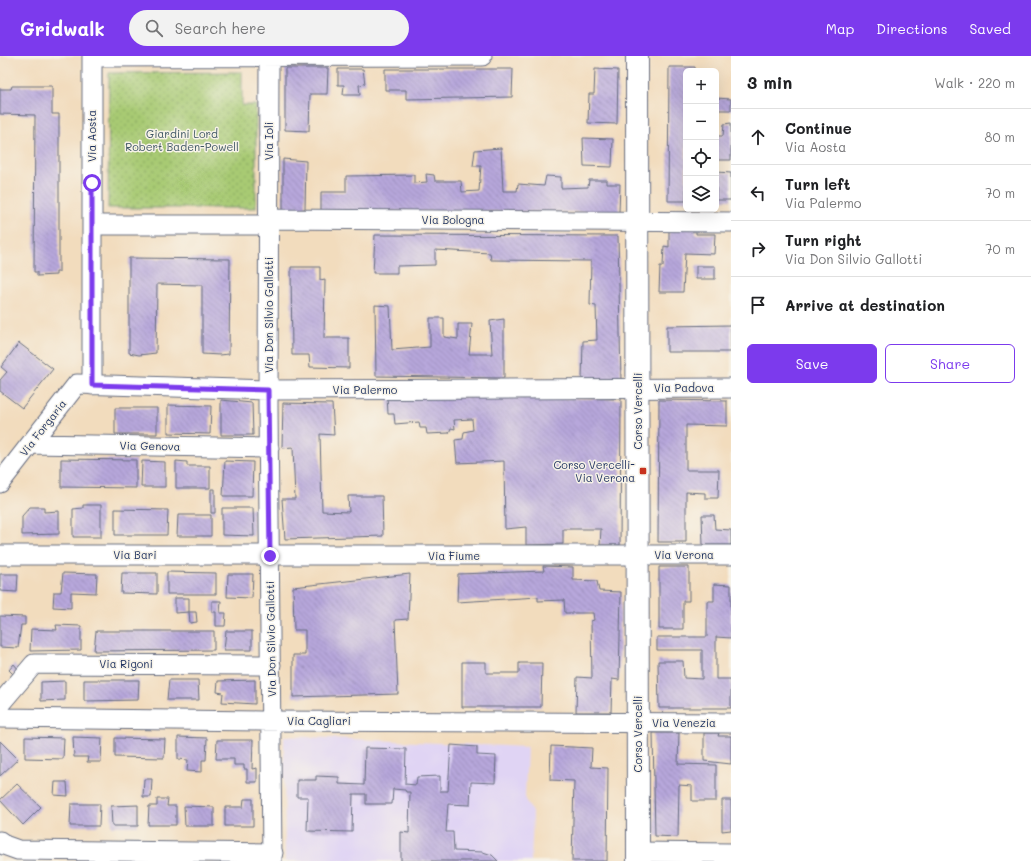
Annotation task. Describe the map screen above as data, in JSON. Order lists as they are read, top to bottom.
{
  "streets": {
    "main road": ["Corso Vercelli"],
    "street": [
      "Via Aosta",
      "Via Ioli",
      "Via Bologna",
      "Via Don Silvio Gallotti",
      "Via Padova",
      "Via Palermo",
      "Via Forgaria",
      "Via Genova",
      "Via Bari",
      "Via Verona",
      "Via Fiume",
      "Via Rigoni",
      "Via Cagliari",
      "Via Venezia"
    ]
  },
  "crossings": [
    ["Via Aosta", "Via Bologna"],
    ["Via Aosta", "Via Palermo"],
    ["Via Aosta", "Via Forgaria"],
    ["Via Ioli", "Via Bologna"],
    ["Via Ioli", "Via Don Silvio Gallotti"],
    ["Via Bologna", "Via Don Silvio Gallotti"],
    ["Via Bologna", "Corso Vercelli"],
    ["Via Don Silvio Gallotti", "Via Palermo"],
    ["Via Don Silvio Gallotti", "Via Genova"],
    ["Via Don Silvio Gallotti", "Via Bari"],
    ["Via Don Silvio Gallotti", "Via Fiume"],
    ["Via Don Silvio Gallotti", "Via Rigoni"],
    ["Via Don Silvio Gallotti", "Via Cagliari"],
    ["Via Padova", "Via Palermo"],
    ["Via Padova", "Corso Vercelli"],
    ["Via Palermo", "Corso Vercelli"],
    ["Via Palermo", "Via Forgaria"],
    ["Corso Vercelli", "Via Verona"],
    ["Corso Vercelli", "Via Fiume"],
    ["Corso Vercelli", "Via Cagliari"],
    ["Corso Vercelli", "Via Venezia"],
    ["Via Forgaria", "Via Genova"],
    ["Via Bari", "Via Fiume"],
    ["Via Verona", "Via Fiume"],
    ["Via Cagliari", "Via Venezia"]
  ],
  "parks": ["Giardini Lord Robert Baden-Powell"],
  "places": {
    "transit": ["Corso Vercelli- Via Verona"]
  },
  "page": {
    "header": "Gridwalk",
    "search": "Search here",
    "nav": ["Map", "Directions", "Saved"],
    "heading": ["3 min", "Walk · 220 m"],
    "map_buttons": ["+", "−"],
    "list": [
      ["Continue", "Via Aosta", "80 m"],
      ["Turn left", "Via Palermo", "70 m"],
      ["Turn right", "Via Don Silvio Gallotti", "70 m"],
      "Arrive at destination"
    ],
    "buttons": ["Save", "Share"]
  }
}
